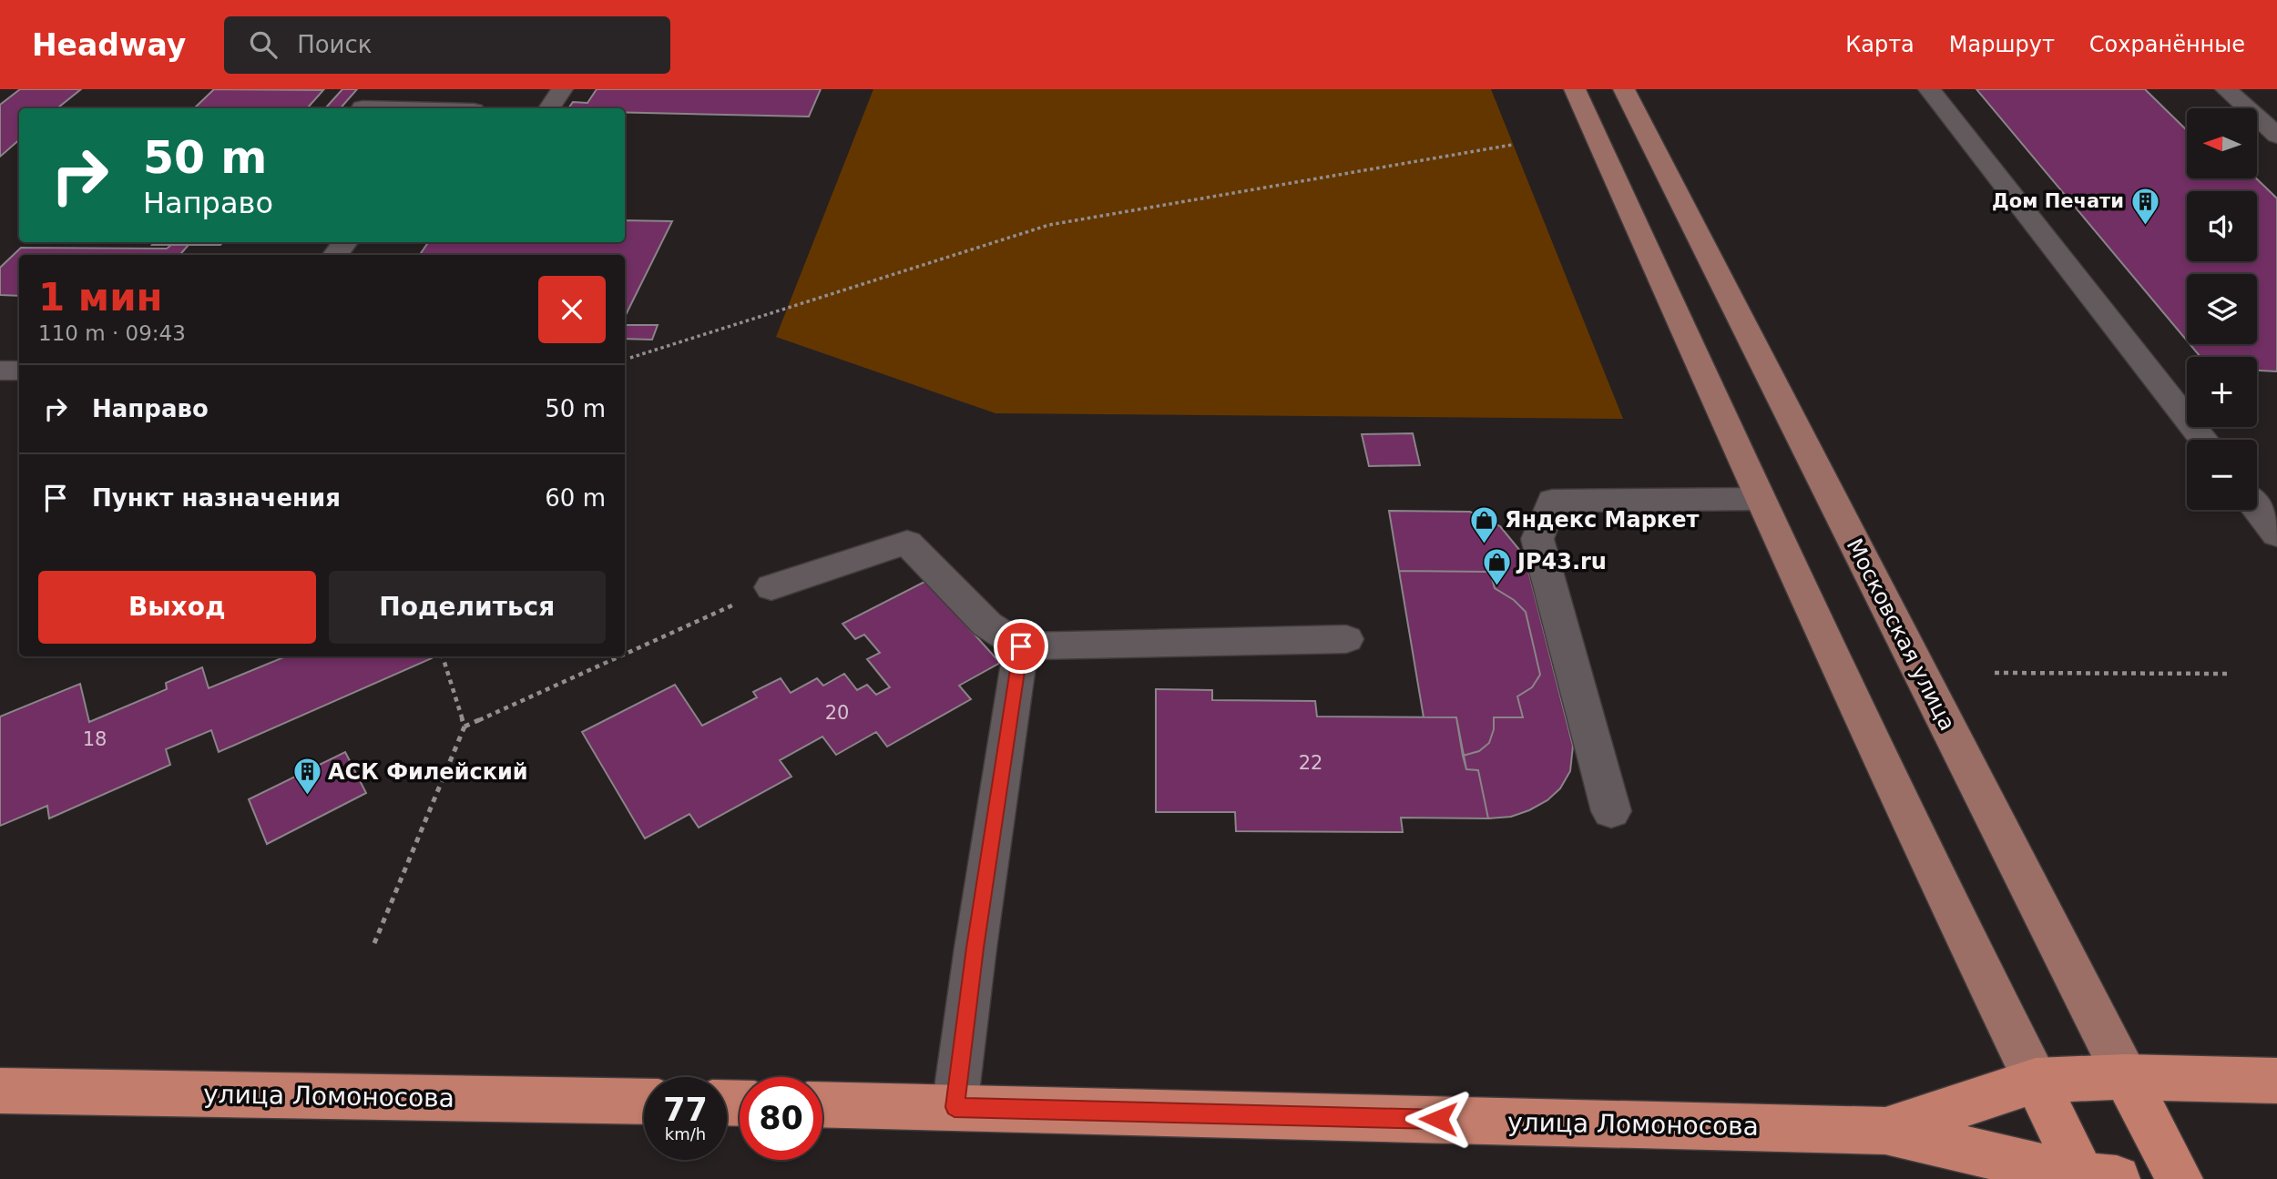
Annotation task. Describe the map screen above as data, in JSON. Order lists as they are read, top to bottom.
{
  "streets": {
    "highway": ["Московская улица", "улица Ломоносова"]
  },
  "crossings": [
    ["Московская улица", "улица Ломоносова"]
  ],
  "places": {
    "building": ["Дом Печати", "АСК Филейский"],
    "shop": ["Яндекс Маркет", "JP43.ru"]
  },
  "house_numbers": ["20", "18", "22"],
  "north": "left",
  "page": {
    "header": "Headway",
    "search": "Поиск",
    "nav": ["Карта", "Маршрут", "Сохранённые"],
    "map_buttons": ["+", "−"],
    "turn": ["50 m", "Направо"],
    "heading": ["1 мин", "110 m · 09:43"],
    "list": [
      {
        "name": "Направо",
        "value": "50 m"
      },
      {
        "name": "Пункт назначения",
        "value": "60 m"
      }
    ],
    "buttons": ["Выход", "Поделиться"],
    "speed": "77 km/h",
    "limit": "80"
  }
}
